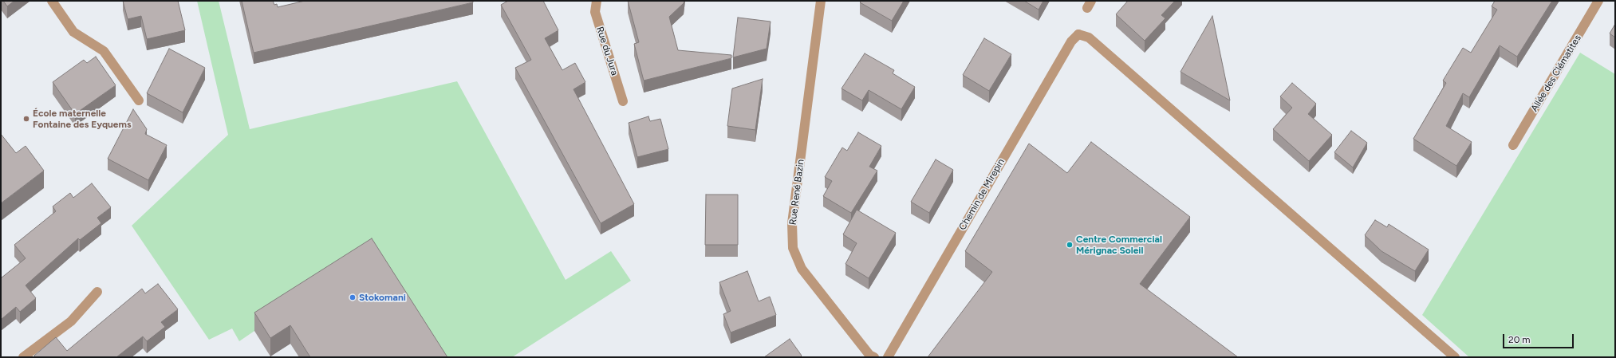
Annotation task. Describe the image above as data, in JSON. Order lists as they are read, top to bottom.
{
  "streets": {
    "street": [
      "Rue du Jura",
      "Allée des Clématites",
      "Rue René Bazin",
      "Chemin de Mirepin"
    ]
  },
  "places": ["École maternelle Fontaine des Eyquems", "Centre Commercial Mérignac Soleil", "Stokomani"],
  "scale_bar": "20 m"
}
